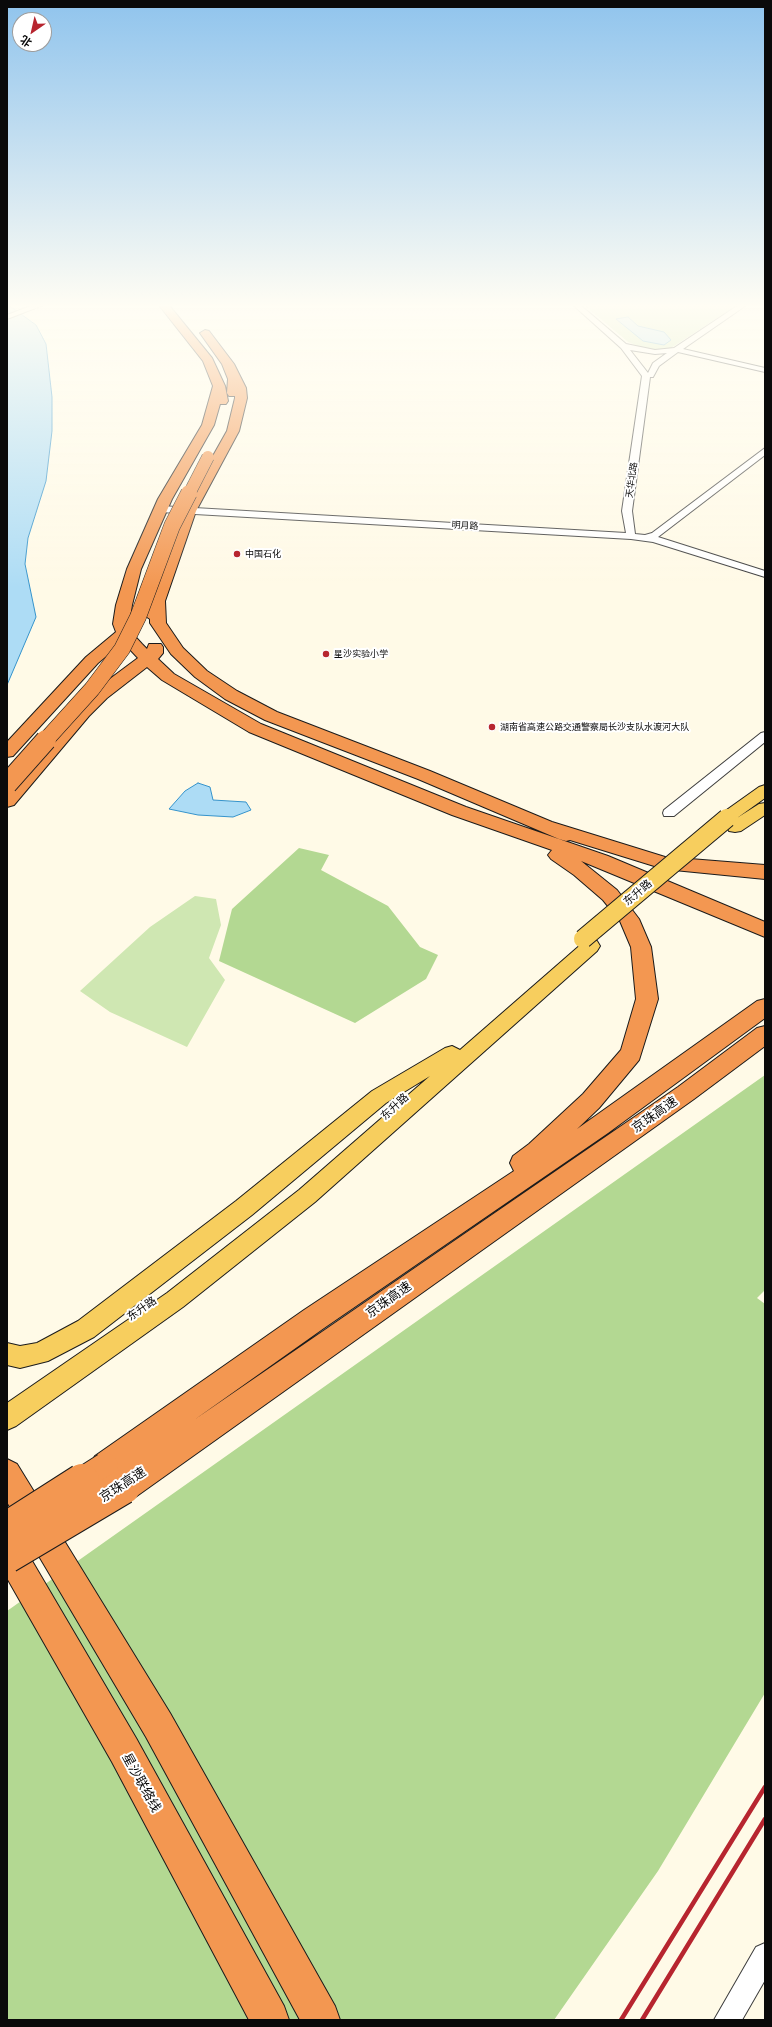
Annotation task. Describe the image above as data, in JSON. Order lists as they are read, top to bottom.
{
  "streets": {
    "highway": ["京珠高速", "星沙联络线"],
    "main road": ["东升路"],
    "street": ["天华北路", "明月路"]
  },
  "crossings": [
    ["天华北路", "明月路"]
  ],
  "places": ["中国石化", "星沙实验小学", "湖南省高速公路交通警察局长沙支队水渡河大队"],
  "north": "bottom left"
}
